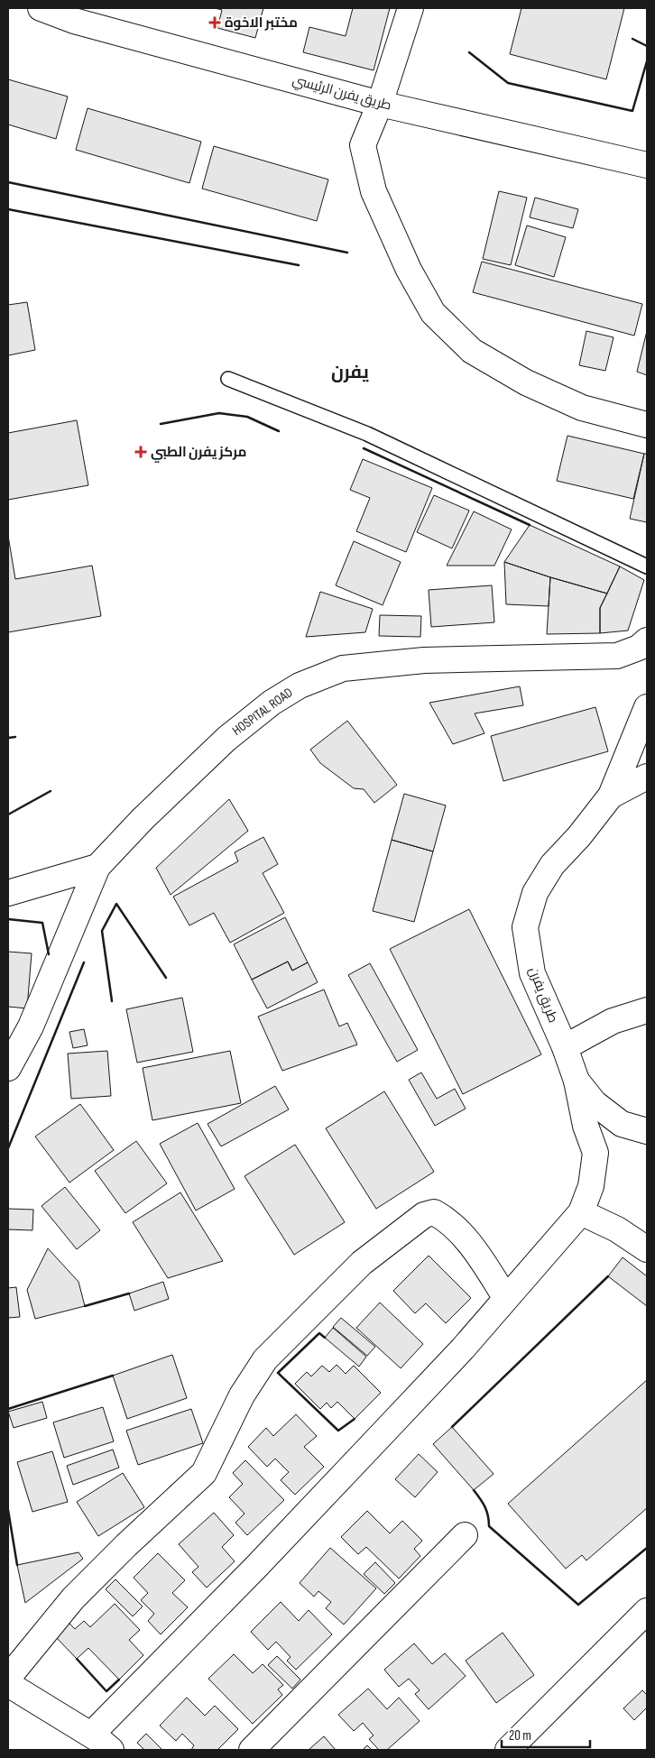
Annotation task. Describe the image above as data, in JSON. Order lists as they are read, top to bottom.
{
  "streets": {
    "street": ["طريق يفرن الرئيسي", "HOSPITAL ROAD", "طريق يفرن"]
  },
  "districts": ["يفرن"],
  "places": {
    "health": ["مختبر الاخوة", "مركز يفرن الطبي"]
  },
  "scale_bar": "20 m"
}
